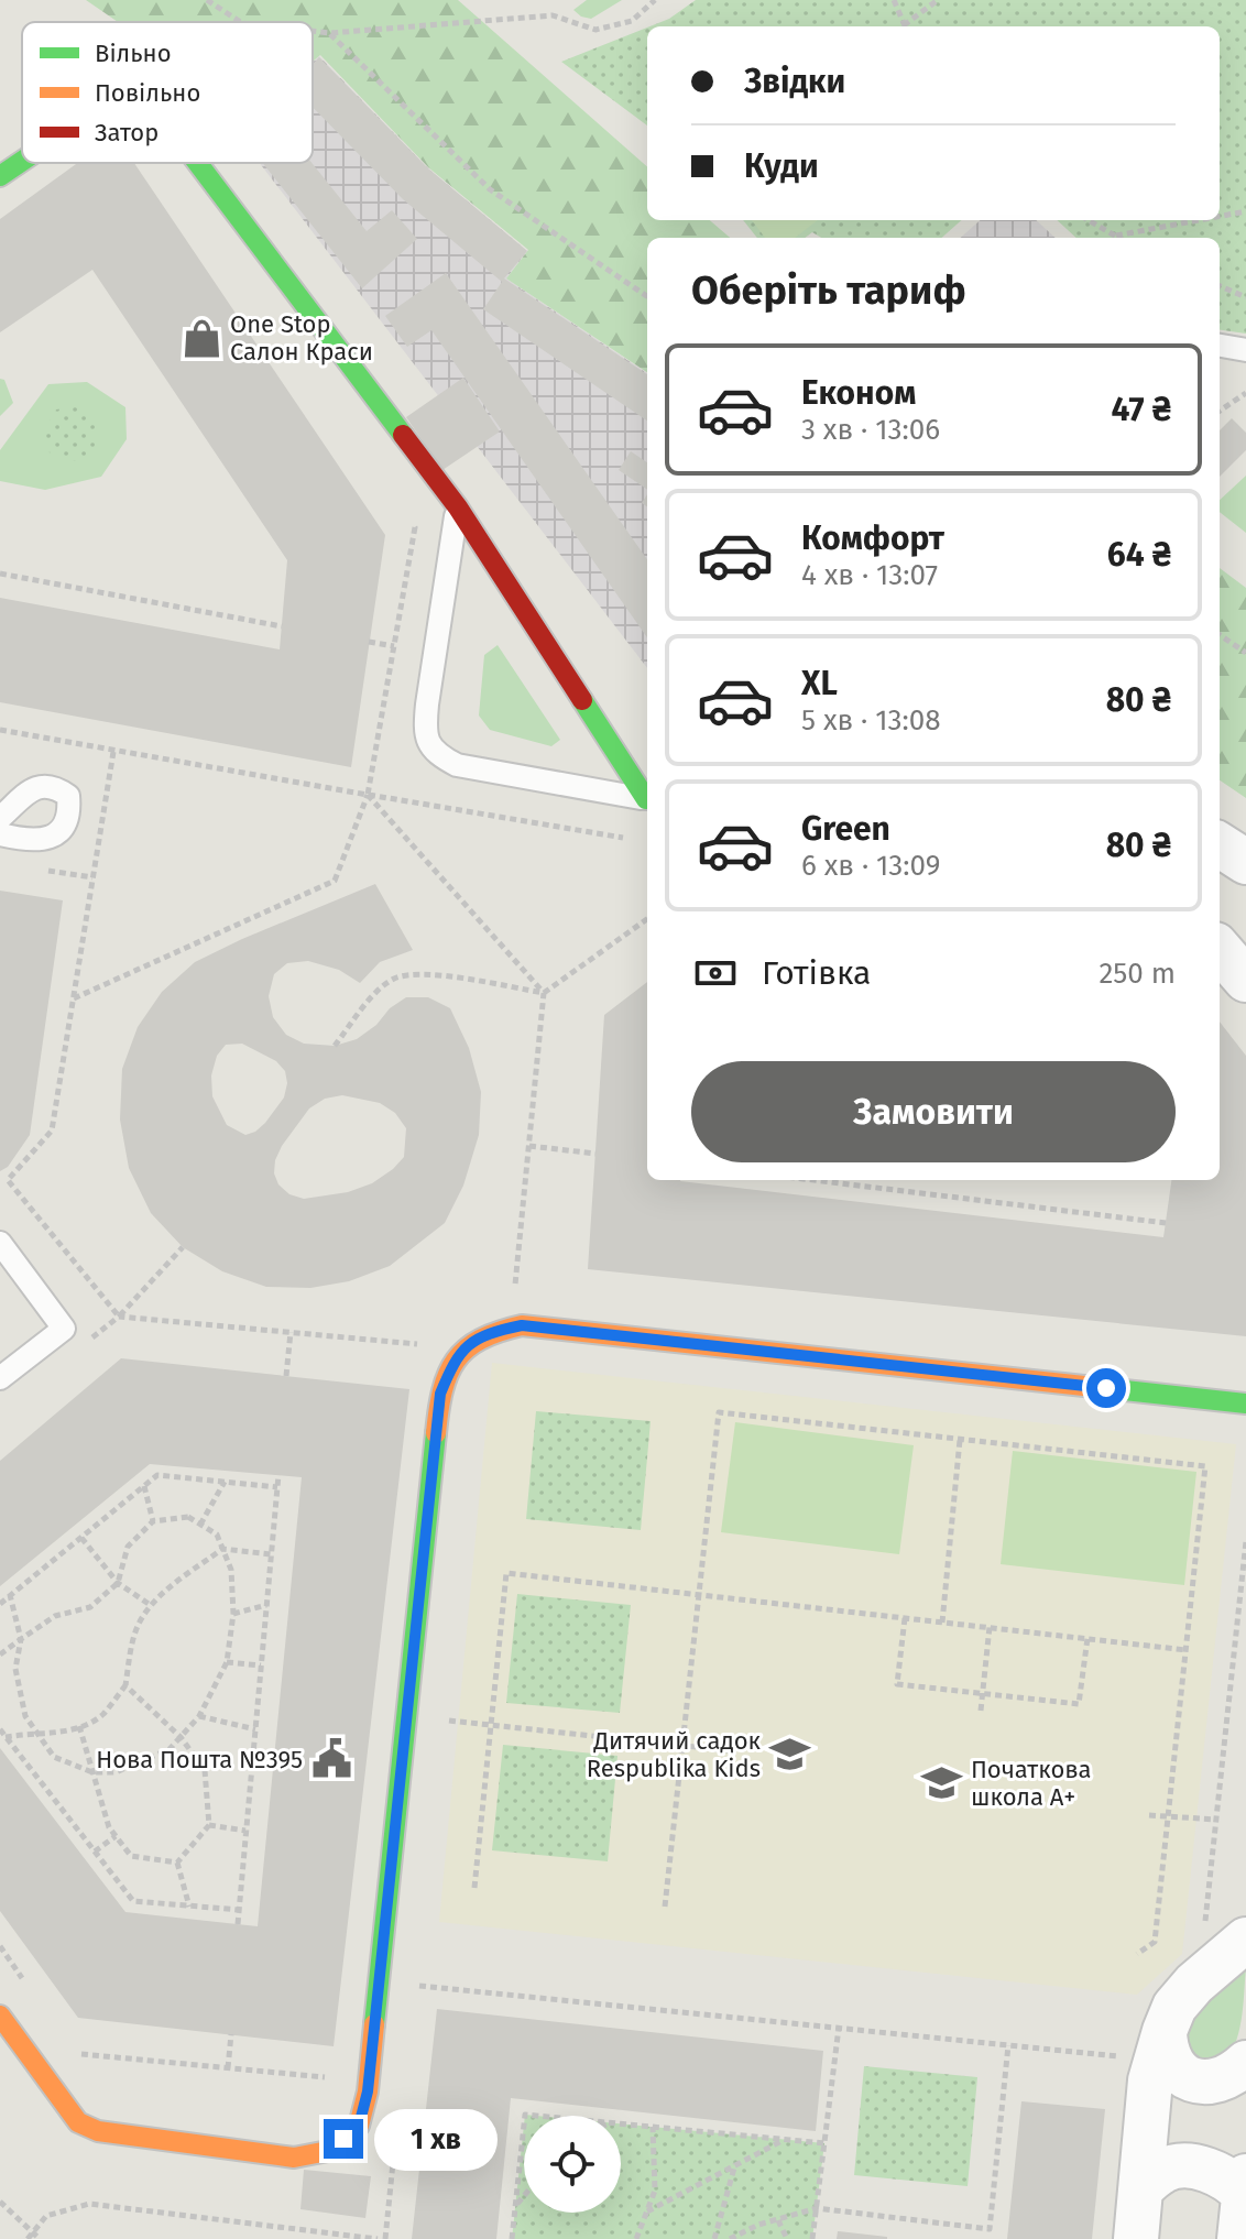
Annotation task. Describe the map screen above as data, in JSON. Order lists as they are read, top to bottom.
{
  "places": {
    "shop": ["One Stop Салон Краси"],
    "school or university": ["Дитячий садок Respublika Kids", "Початкова школа А+"],
    "public building": ["Нова Пошта №395"]
  },
  "legend": ["Вільно", "Повільно", "Затор"],
  "page": {
    "banner": ["Звідки", "Куди"],
    "heading": "Оберіть тариф",
    "list": [
      {
        "name": "Економ",
        "note": "3 хв · 13:06",
        "value": "47 ₴"
      },
      {
        "name": "Комфорт",
        "note": "4 хв · 13:07",
        "value": "64 ₴"
      },
      {
        "name": "XL",
        "note": "5 хв · 13:08",
        "value": "80 ₴"
      },
      {
        "name": "Green",
        "note": "6 хв · 13:09",
        "value": "80 ₴"
      }
    ],
    "pay": ["Готівка", "250 m"],
    "buttons": "Замовити",
    "bubble": "1 хв"
  }
}
